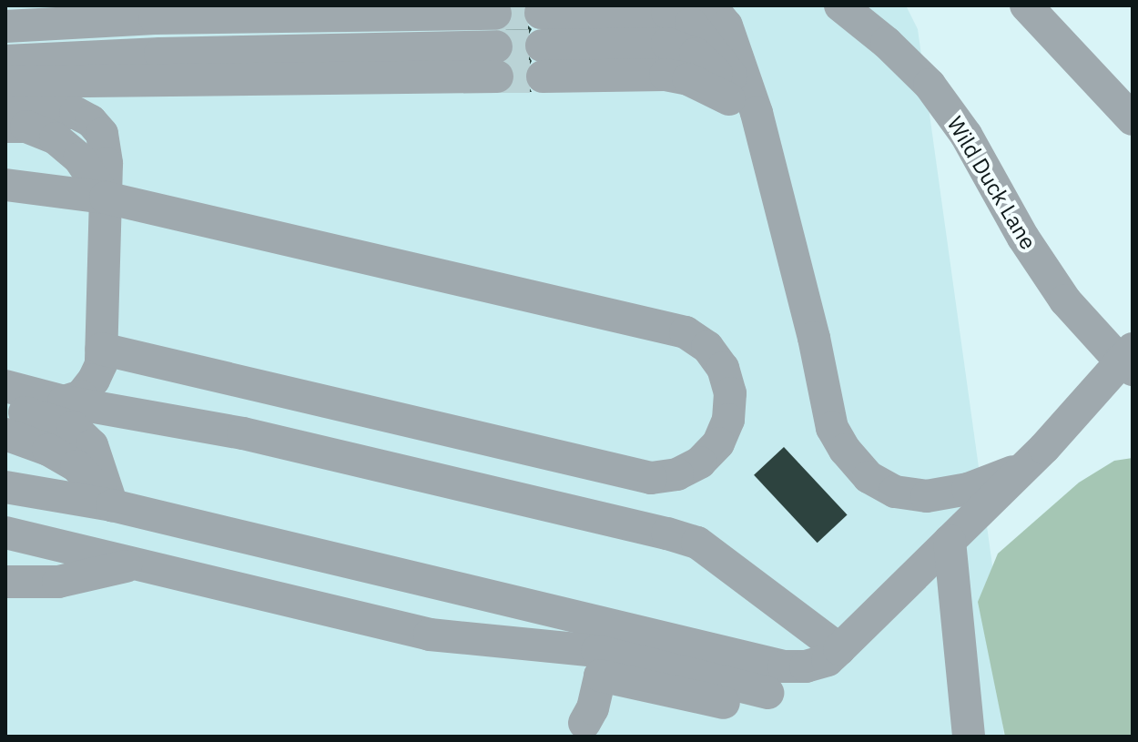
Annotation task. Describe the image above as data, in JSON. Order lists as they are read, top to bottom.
{
  "streets": {
    "street": ["Wild Duck Lane"]
  }
}
